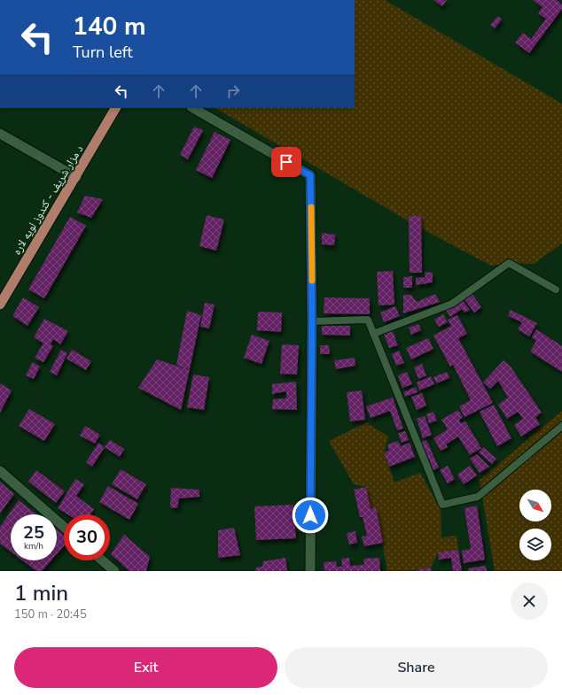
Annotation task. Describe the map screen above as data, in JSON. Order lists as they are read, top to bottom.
{
  "streets": {
    "main road": ["د مزار شریف - کندوز لویه لاره"]
  },
  "north": "bottom right",
  "page": {
    "turn": ["140 m", "Turn left"],
    "speed": "25 km/h",
    "limit": "30",
    "heading": ["1 min", "150 m · 20:45"],
    "buttons": ["Exit", "Share"]
  }
}
